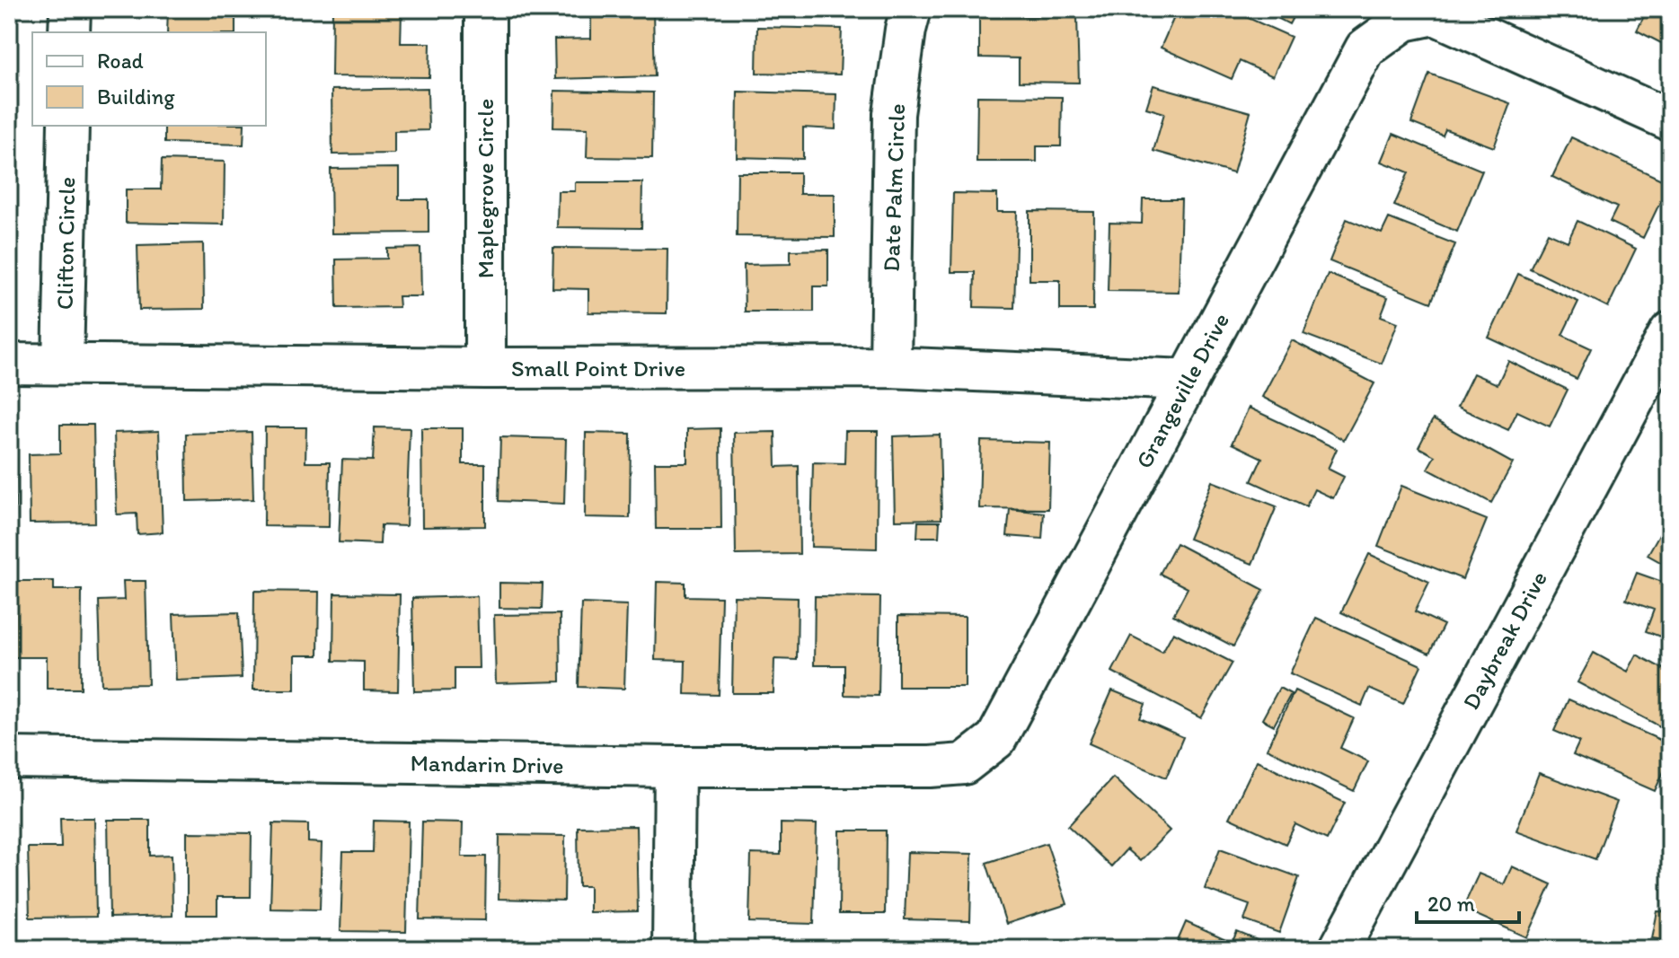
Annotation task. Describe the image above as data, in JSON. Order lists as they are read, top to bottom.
{
  "streets": {
    "street": [
      "Date Palm Circle",
      "Maplegrove Circle",
      "Clifton Circle",
      "Small Point Drive",
      "Grangeville Drive",
      "Daybreak Drive",
      "Mandarin Drive"
    ]
  },
  "crossings": [
    ["Date Palm Circle", "Small Point Drive"],
    ["Maplegrove Circle", "Small Point Drive"],
    ["Clifton Circle", "Small Point Drive"],
    ["Small Point Drive", "Grangeville Drive"],
    ["Grangeville Drive", "Mandarin Drive"]
  ],
  "legend": ["Road", "Building"],
  "scale_bar": "20 m"
}
